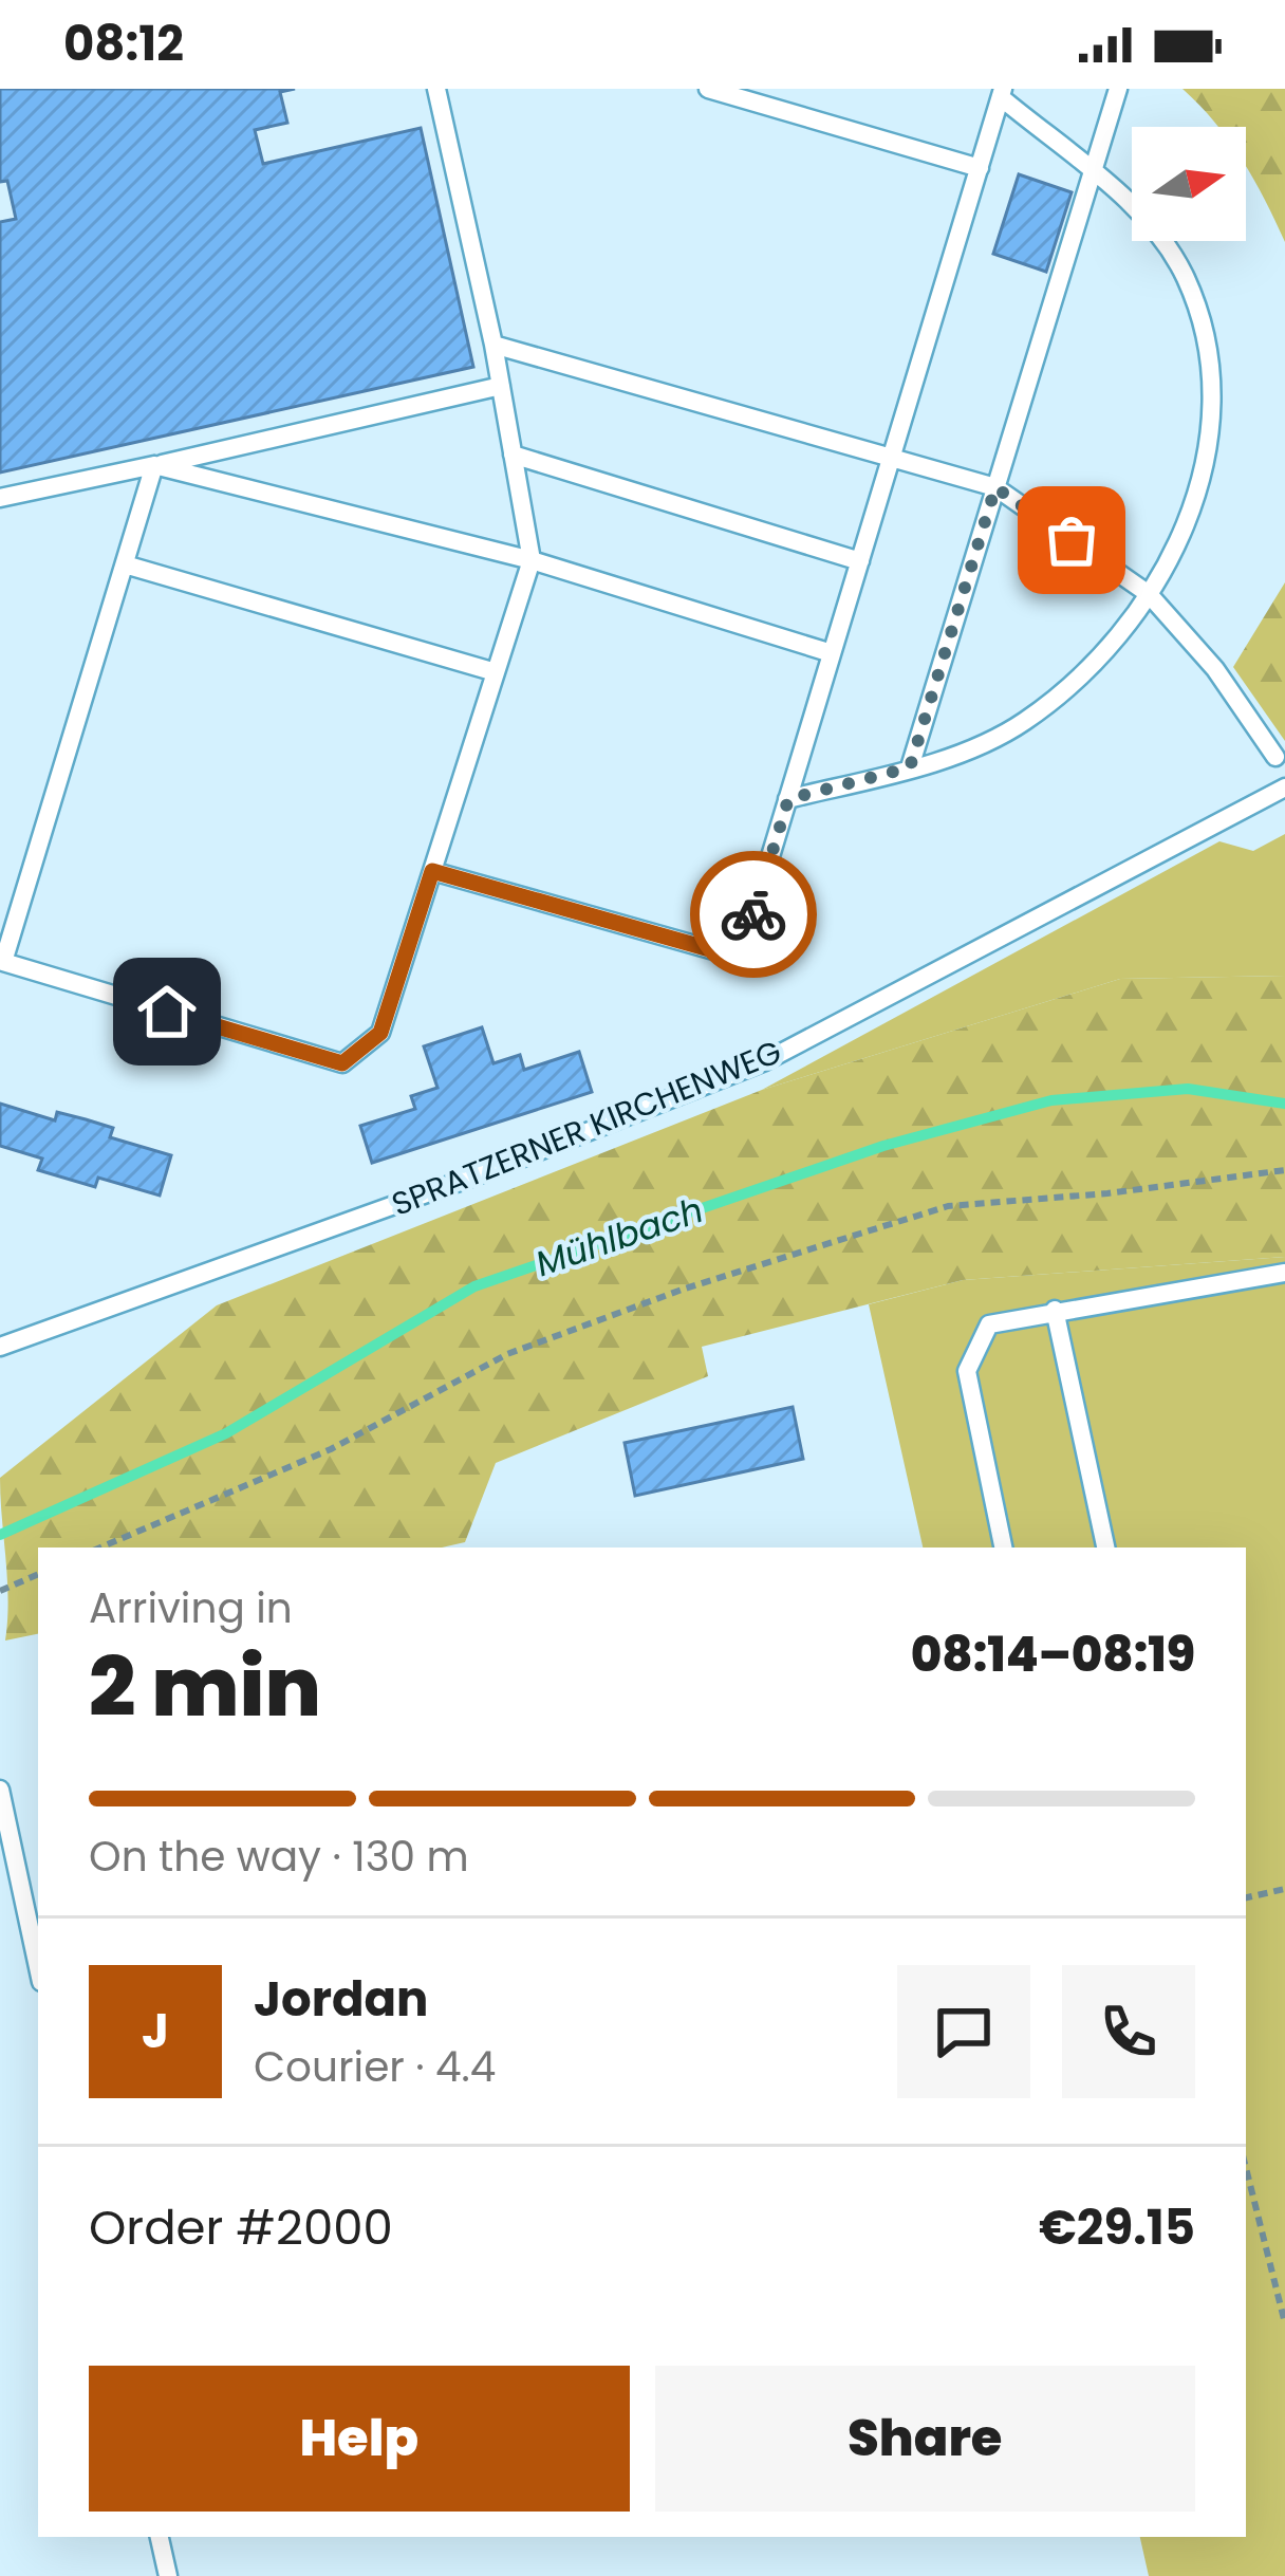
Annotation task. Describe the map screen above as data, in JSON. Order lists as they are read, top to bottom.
{
  "streets": {
    "lane": ["SPRATZERNER KIRCHENWEG"]
  },
  "water": ["Mühlbach"],
  "north": "right",
  "page": {
    "status": "08:12",
    "heading": ["2 min", "Arriving in", "08:14–08:19"],
    "panel": [
      "Jordan",
      "Courier · 4.4",
      "Order #2000",
      "€29.15"
    ],
    "bar": "On the way · 130 m",
    "round": "J",
    "buttons": ["Help", "Share"]
  }
}
